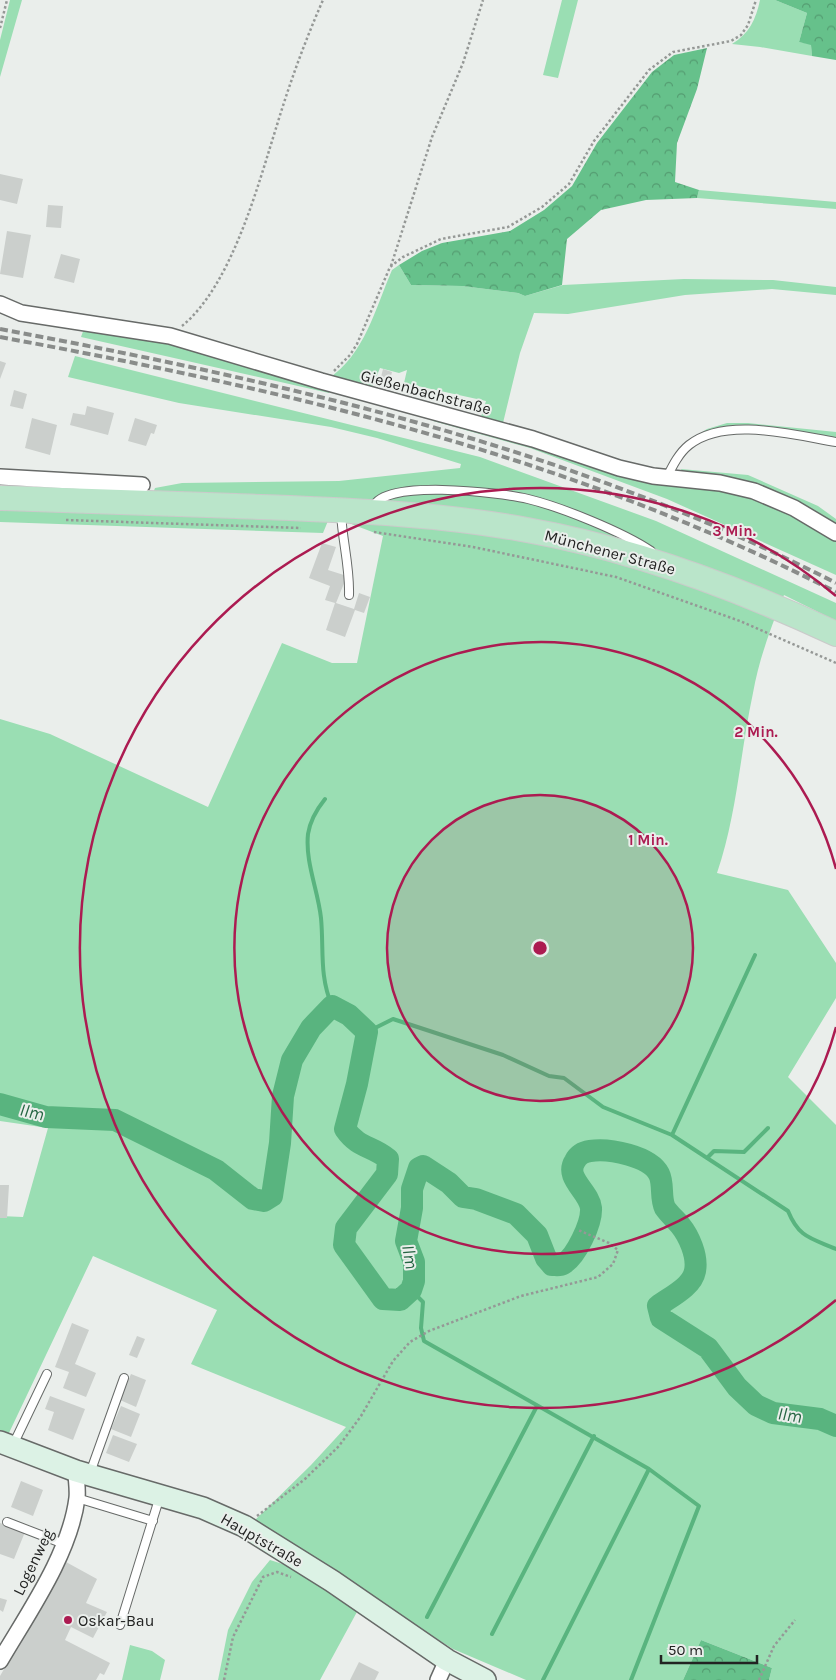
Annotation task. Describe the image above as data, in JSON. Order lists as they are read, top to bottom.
{
  "streets": {
    "main road": ["Münchener Straße"],
    "street": ["Gießenbachstraße", "Hauptstraße", "Logenweg"]
  },
  "crossings": [
    ["Hauptstraße", "Logenweg"]
  ],
  "water": ["Ilm"],
  "places": ["Oskar-Bau"],
  "scale_bar": "50 m",
  "rings": ["3 Min.", "2 Min.", "1 Min."]
}
